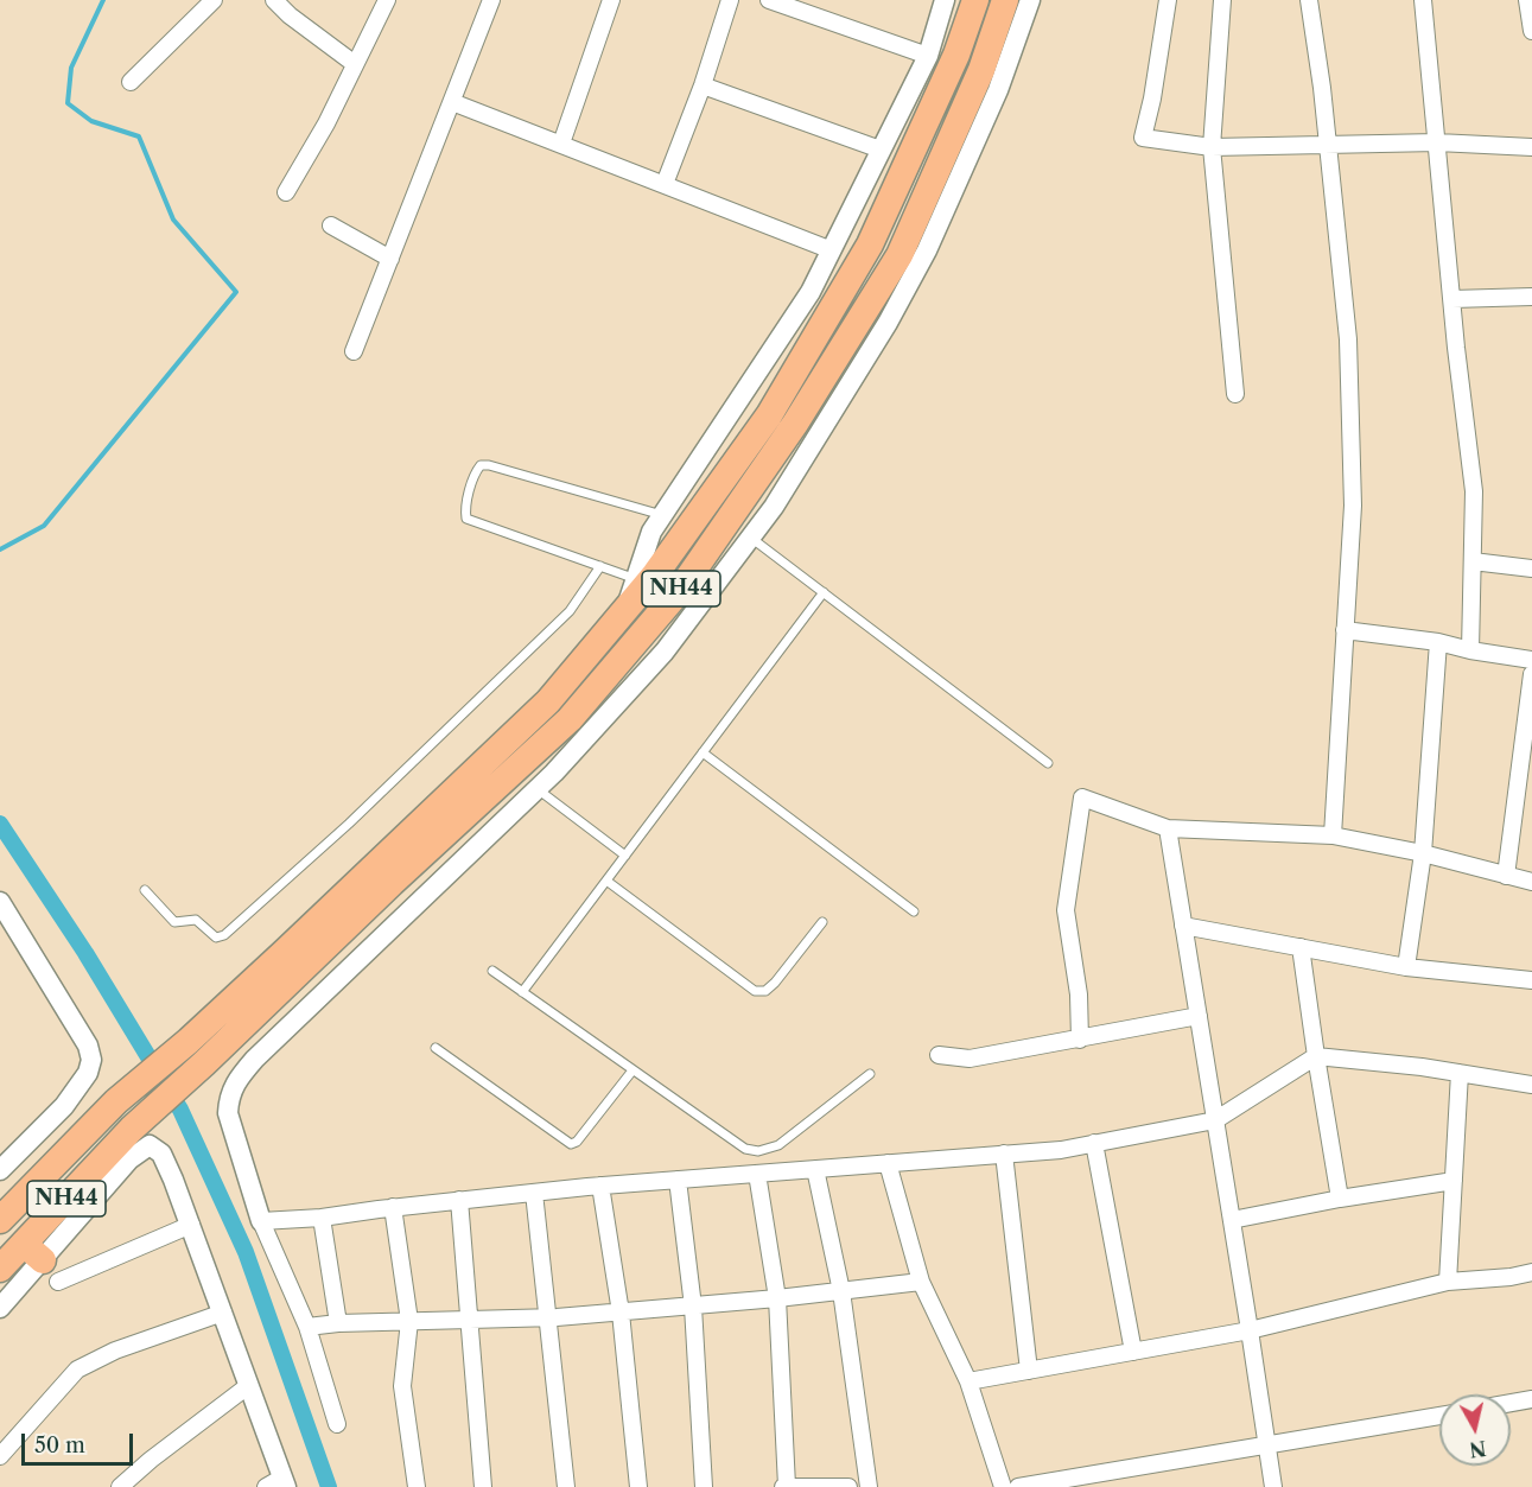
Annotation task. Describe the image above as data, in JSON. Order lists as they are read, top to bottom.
{
  "streets": {
    "highway": ["NH44"]
  },
  "scale_bar": "50 m",
  "north": "bottom"
}
